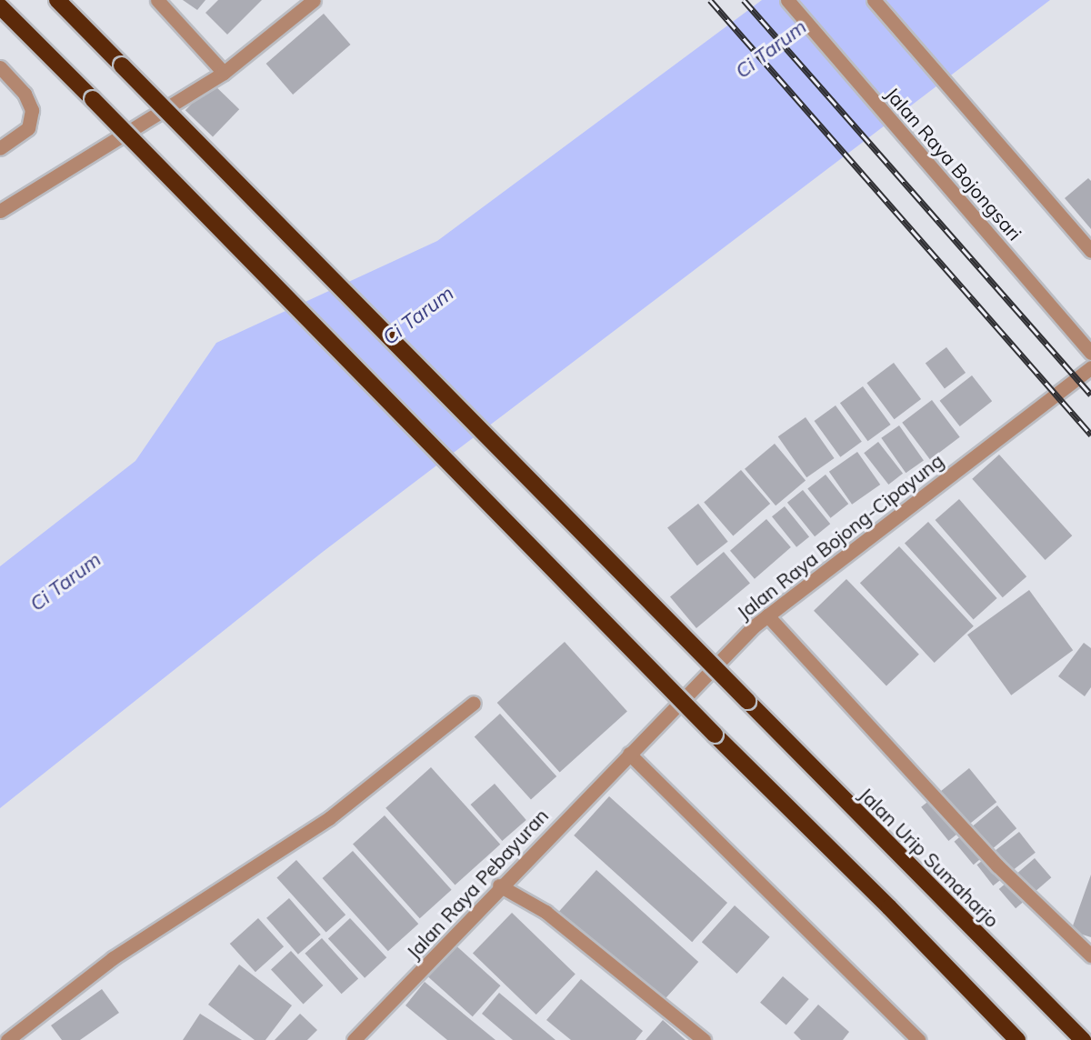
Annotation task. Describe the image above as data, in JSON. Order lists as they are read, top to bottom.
{
  "streets": {
    "highway": ["Jalan Urip Sumaharjo"],
    "street": ["Jalan Raya Bojongsari", "Jalan Raya Bojong-Cipayung", "Jalan Raya Pebayuran"]
  },
  "crossings": [
    ["Jalan Raya Bojong-Cipayung", "Jalan Raya Pebayuran"]
  ],
  "water": ["Ci Tarum"]
}
